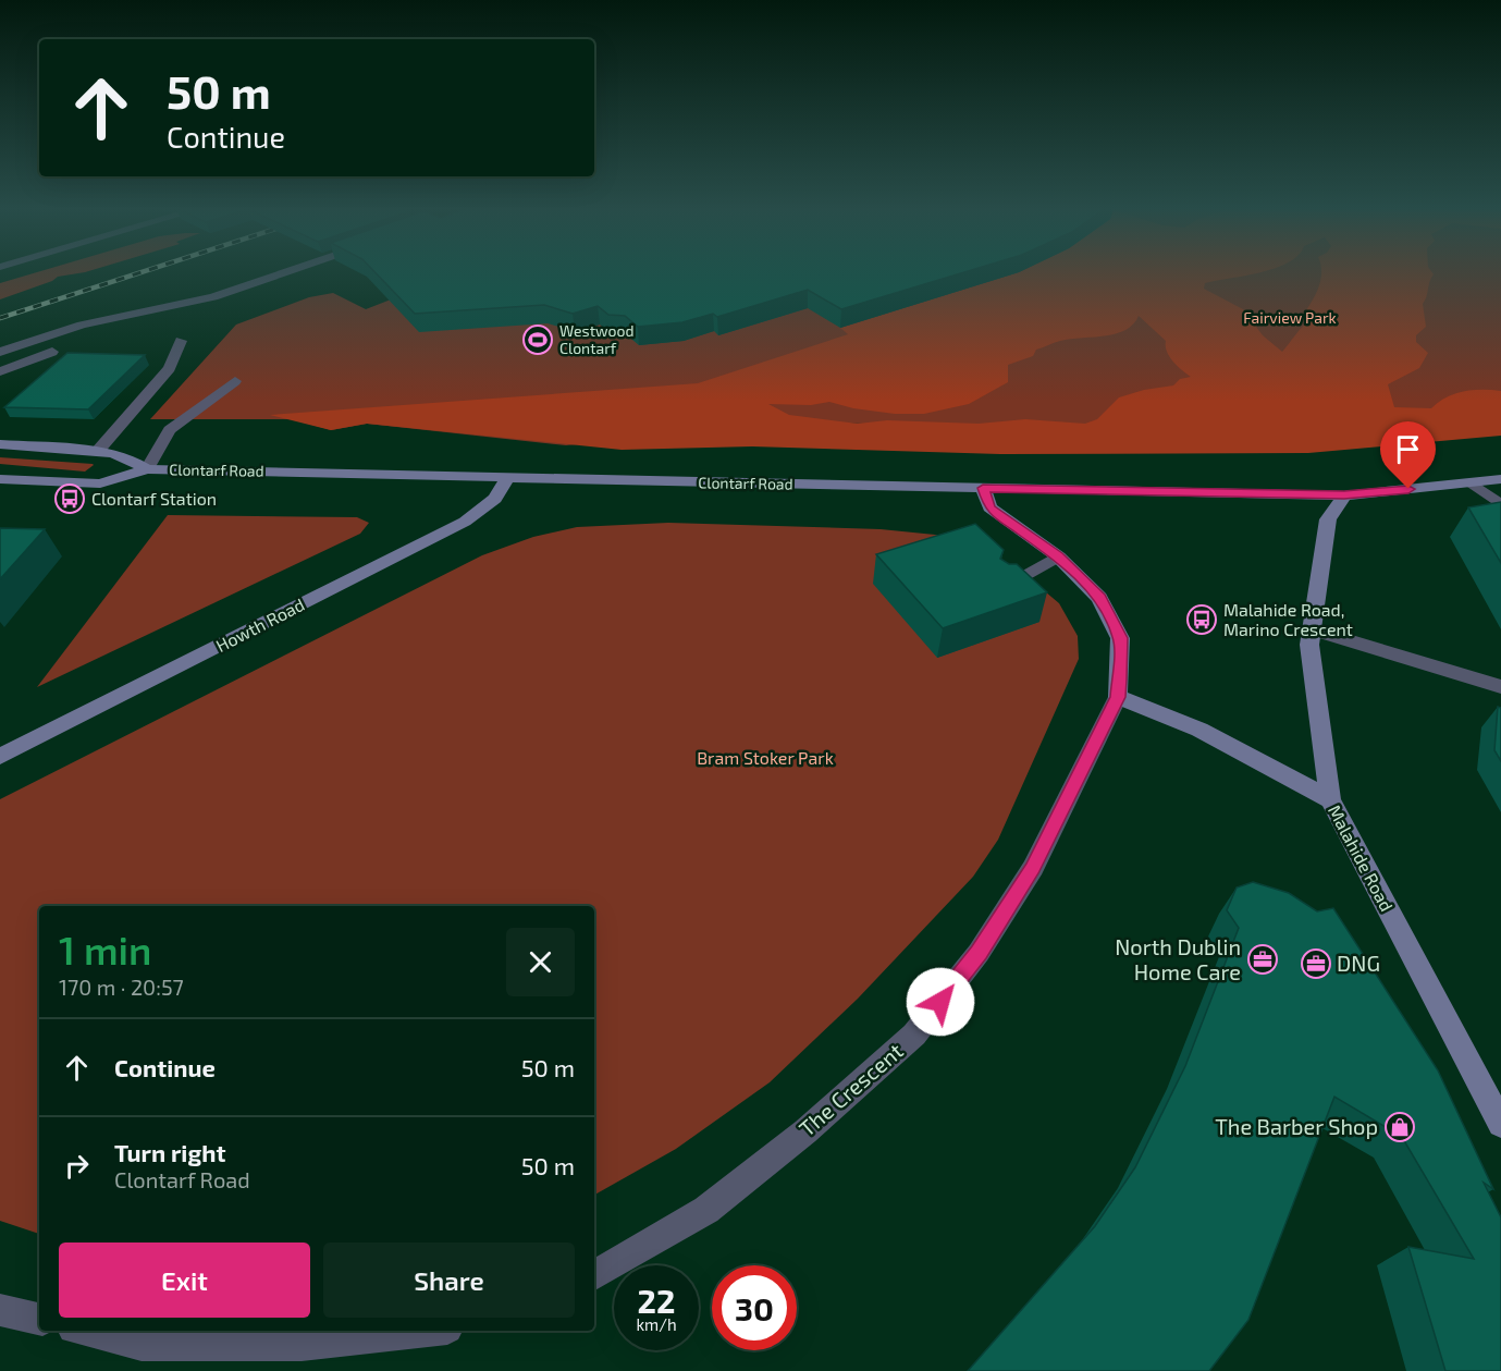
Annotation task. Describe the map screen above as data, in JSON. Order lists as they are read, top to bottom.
{
  "streets": {
    "main road": ["Clontarf Road", "Howth Road", "Malahide Road"],
    "street": ["The Crescent"]
  },
  "crossings": [
    ["Clontarf Road", "Howth Road"],
    ["Clontarf Road", "Malahide Road"]
  ],
  "parks": ["Fairview Park", "Bram Stoker Park"],
  "places": {
    "sports": ["Westwood Clontarf"],
    "bus stop": ["Clontarf Station", "Malahide Road, Marino Crescent"],
    "office": ["North Dublin Home Care", "DNG"],
    "shop": ["The Barber Shop"]
  },
  "page": {
    "turn": ["50 m", "Continue"],
    "heading": ["1 min", "170 m · 20:57"],
    "list": [
      {
        "name": "Continue",
        "value": "50 m"
      },
      {
        "name": "Turn right",
        "note": "Clontarf Road",
        "value": "50 m"
      }
    ],
    "buttons": ["Exit", "Share"],
    "speed": "22 km/h",
    "limit": "30"
  }
}
